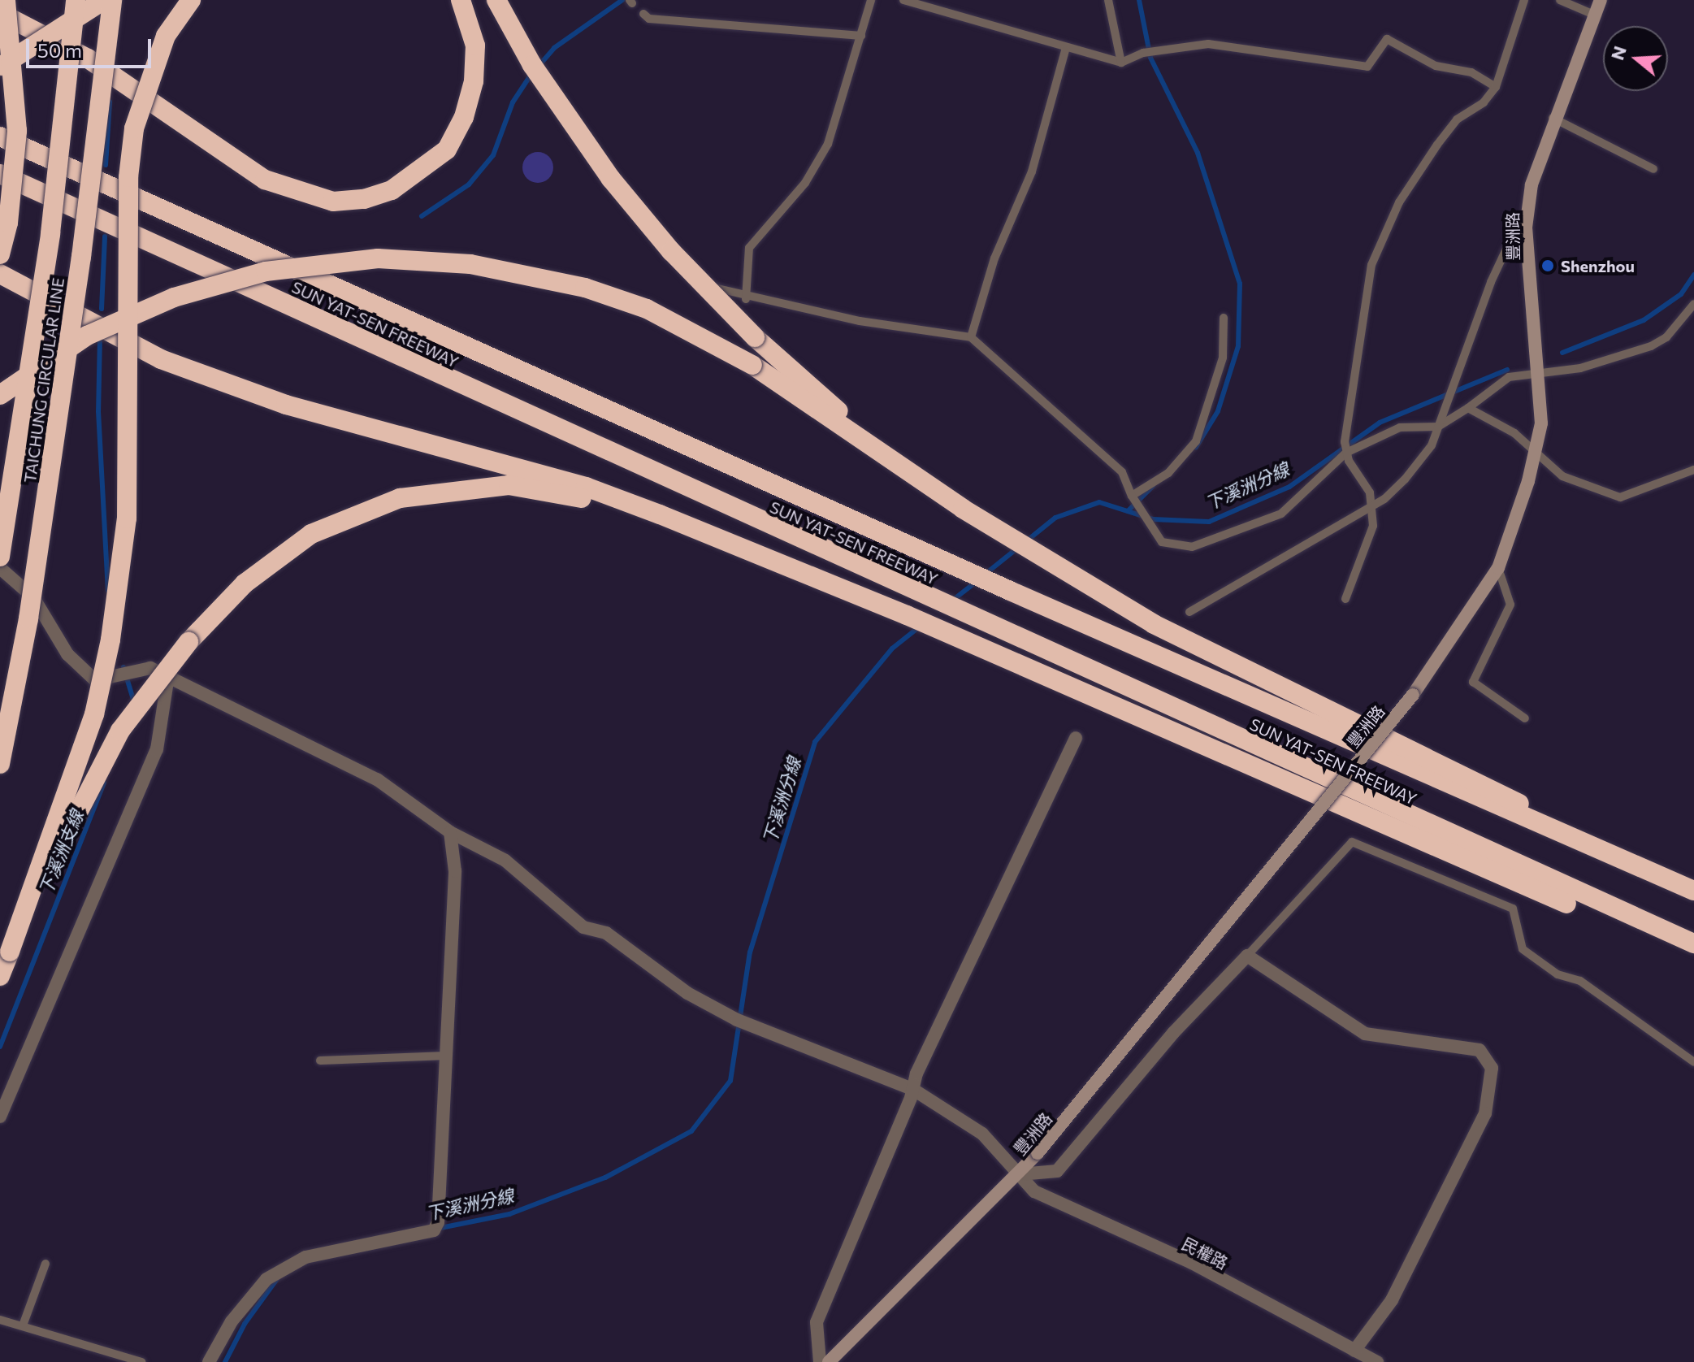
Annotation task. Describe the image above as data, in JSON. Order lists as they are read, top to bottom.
{
  "streets": {
    "highway": ["SUN YAT-SEN FREEWAY", "TAICHUNG CIRCULAR LINE"],
    "street": ["豐洲路", "民權路"]
  },
  "crossings": [
    ["豐洲路", "民權路"]
  ],
  "water": ["下溪洲分線", "下溪洲支線"],
  "places": ["Shenzhou"],
  "scale_bar": "50 m",
  "north": "left"
}
